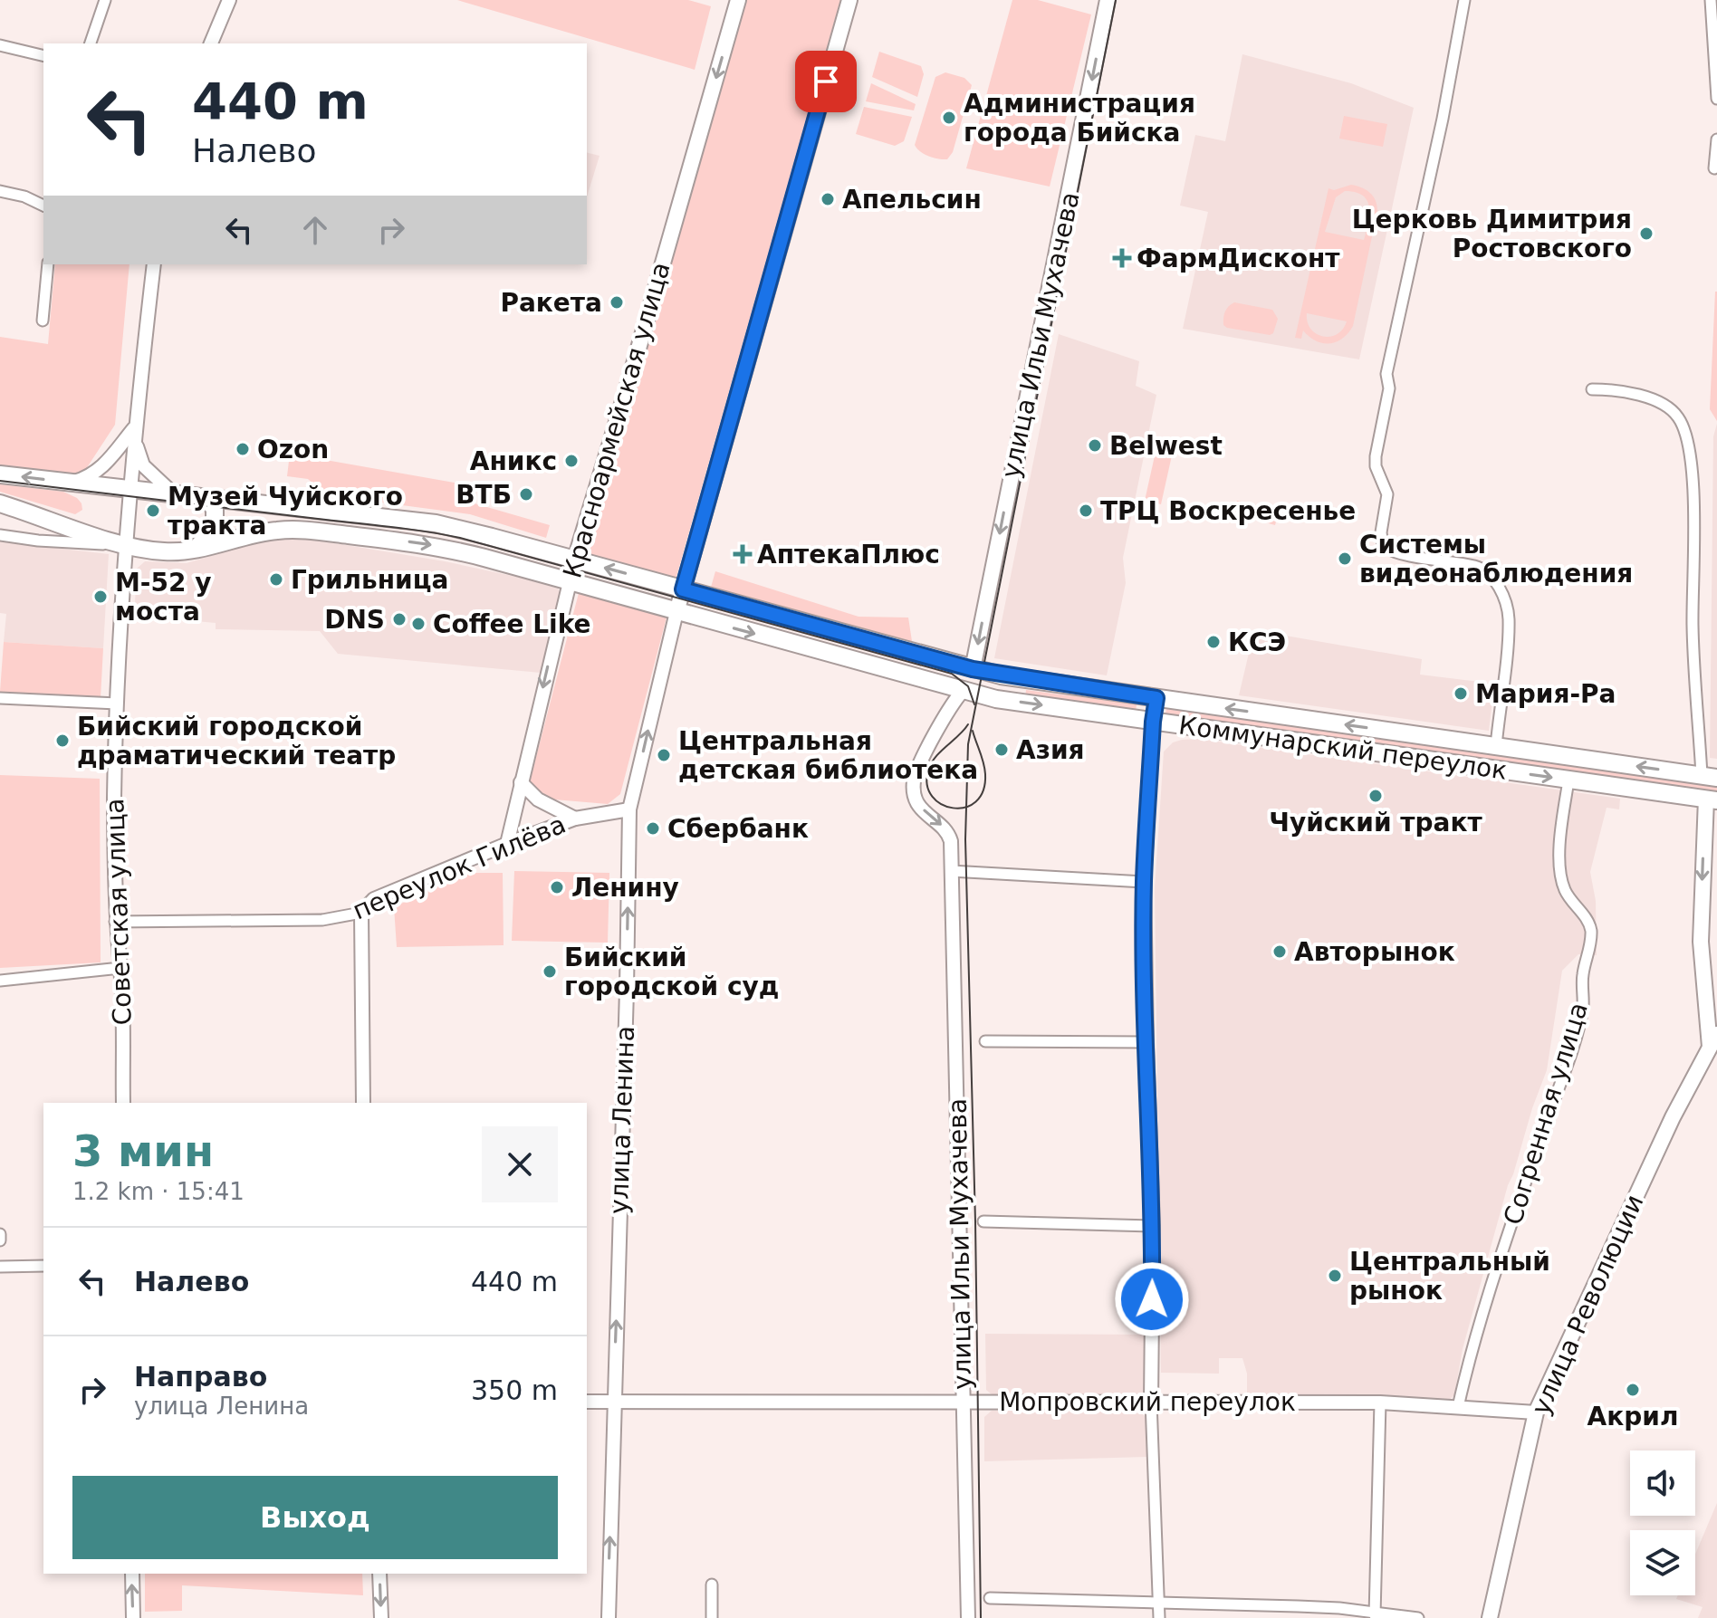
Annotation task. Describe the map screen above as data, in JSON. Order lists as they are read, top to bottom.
{
  "streets": {
    "main road": [
      "улица Ильи Мухачева",
      "Красноармейская улица",
      "Коммунарский переулок",
      "улица Ленина",
      "улица Революции"
    ],
    "street": [
      "переулок Гилёва",
      "Советская улица",
      "Согренная улица",
      "Мопровский переулок"
    ]
  },
  "crossings": [
    ["улица Ильи Мухачева", "Коммунарский переулок"],
    ["улица Ильи Мухачева", "Мопровский переулок"],
    ["Красноармейская улица", "Коммунарский переулок"],
    ["Красноармейская улица", "переулок Гилёва"],
    ["Коммунарский переулок", "Советская улица"],
    ["Коммунарский переулок", "Согренная улица"],
    ["Коммунарский переулок", "улица Ленина"],
    ["Коммунарский переулок", "улица Революции"],
    ["переулок Гилёва", "Советская улица"],
    ["переулок Гилёва", "улица Ленина"],
    ["Согренная улица", "Мопровский переулок"],
    ["улица Ленина", "Мопровский переулок"],
    ["улица Революции", "Мопровский переулок"]
  ],
  "one_way": ["улица Ильи Мухачева", "Красноармейская улица", "улица Ленина"],
  "places": {
    "other": [
      "Администрация города Бийска",
      "Апельсин",
      "Церковь Димитрия Ростовского",
      "Ракета",
      "Belwest",
      "Ozon",
      "Аникс",
      "ВТБ",
      "Музей Чуйского тракта",
      "ТРЦ Воскресенье",
      "Системы видеонаблюдения",
      "Грильница",
      "М-52 у моста",
      "DNS",
      "Coffee Like",
      "КСЭ",
      "Мария-Ра",
      "Бийский городской драматический театр",
      "Азия",
      "Центральная детская библиотека",
      "Чуйский тракт",
      "Сбербанк",
      "Ленину",
      "Авторынок",
      "Бийский городской суд",
      "Центральный рынок",
      "Акрил"
    ],
    "health": ["ФармДисконт", "АптекаПлюс"]
  },
  "page": {
    "turn": ["440 m", "Налево"],
    "heading": ["3 мин", "1.2 km · 15:41"],
    "list": [
      {
        "name": "Налево",
        "value": "440 m"
      },
      {
        "name": "Направо",
        "note": "улица Ленина",
        "value": "350 m"
      }
    ],
    "buttons": "Выход"
  }
}
